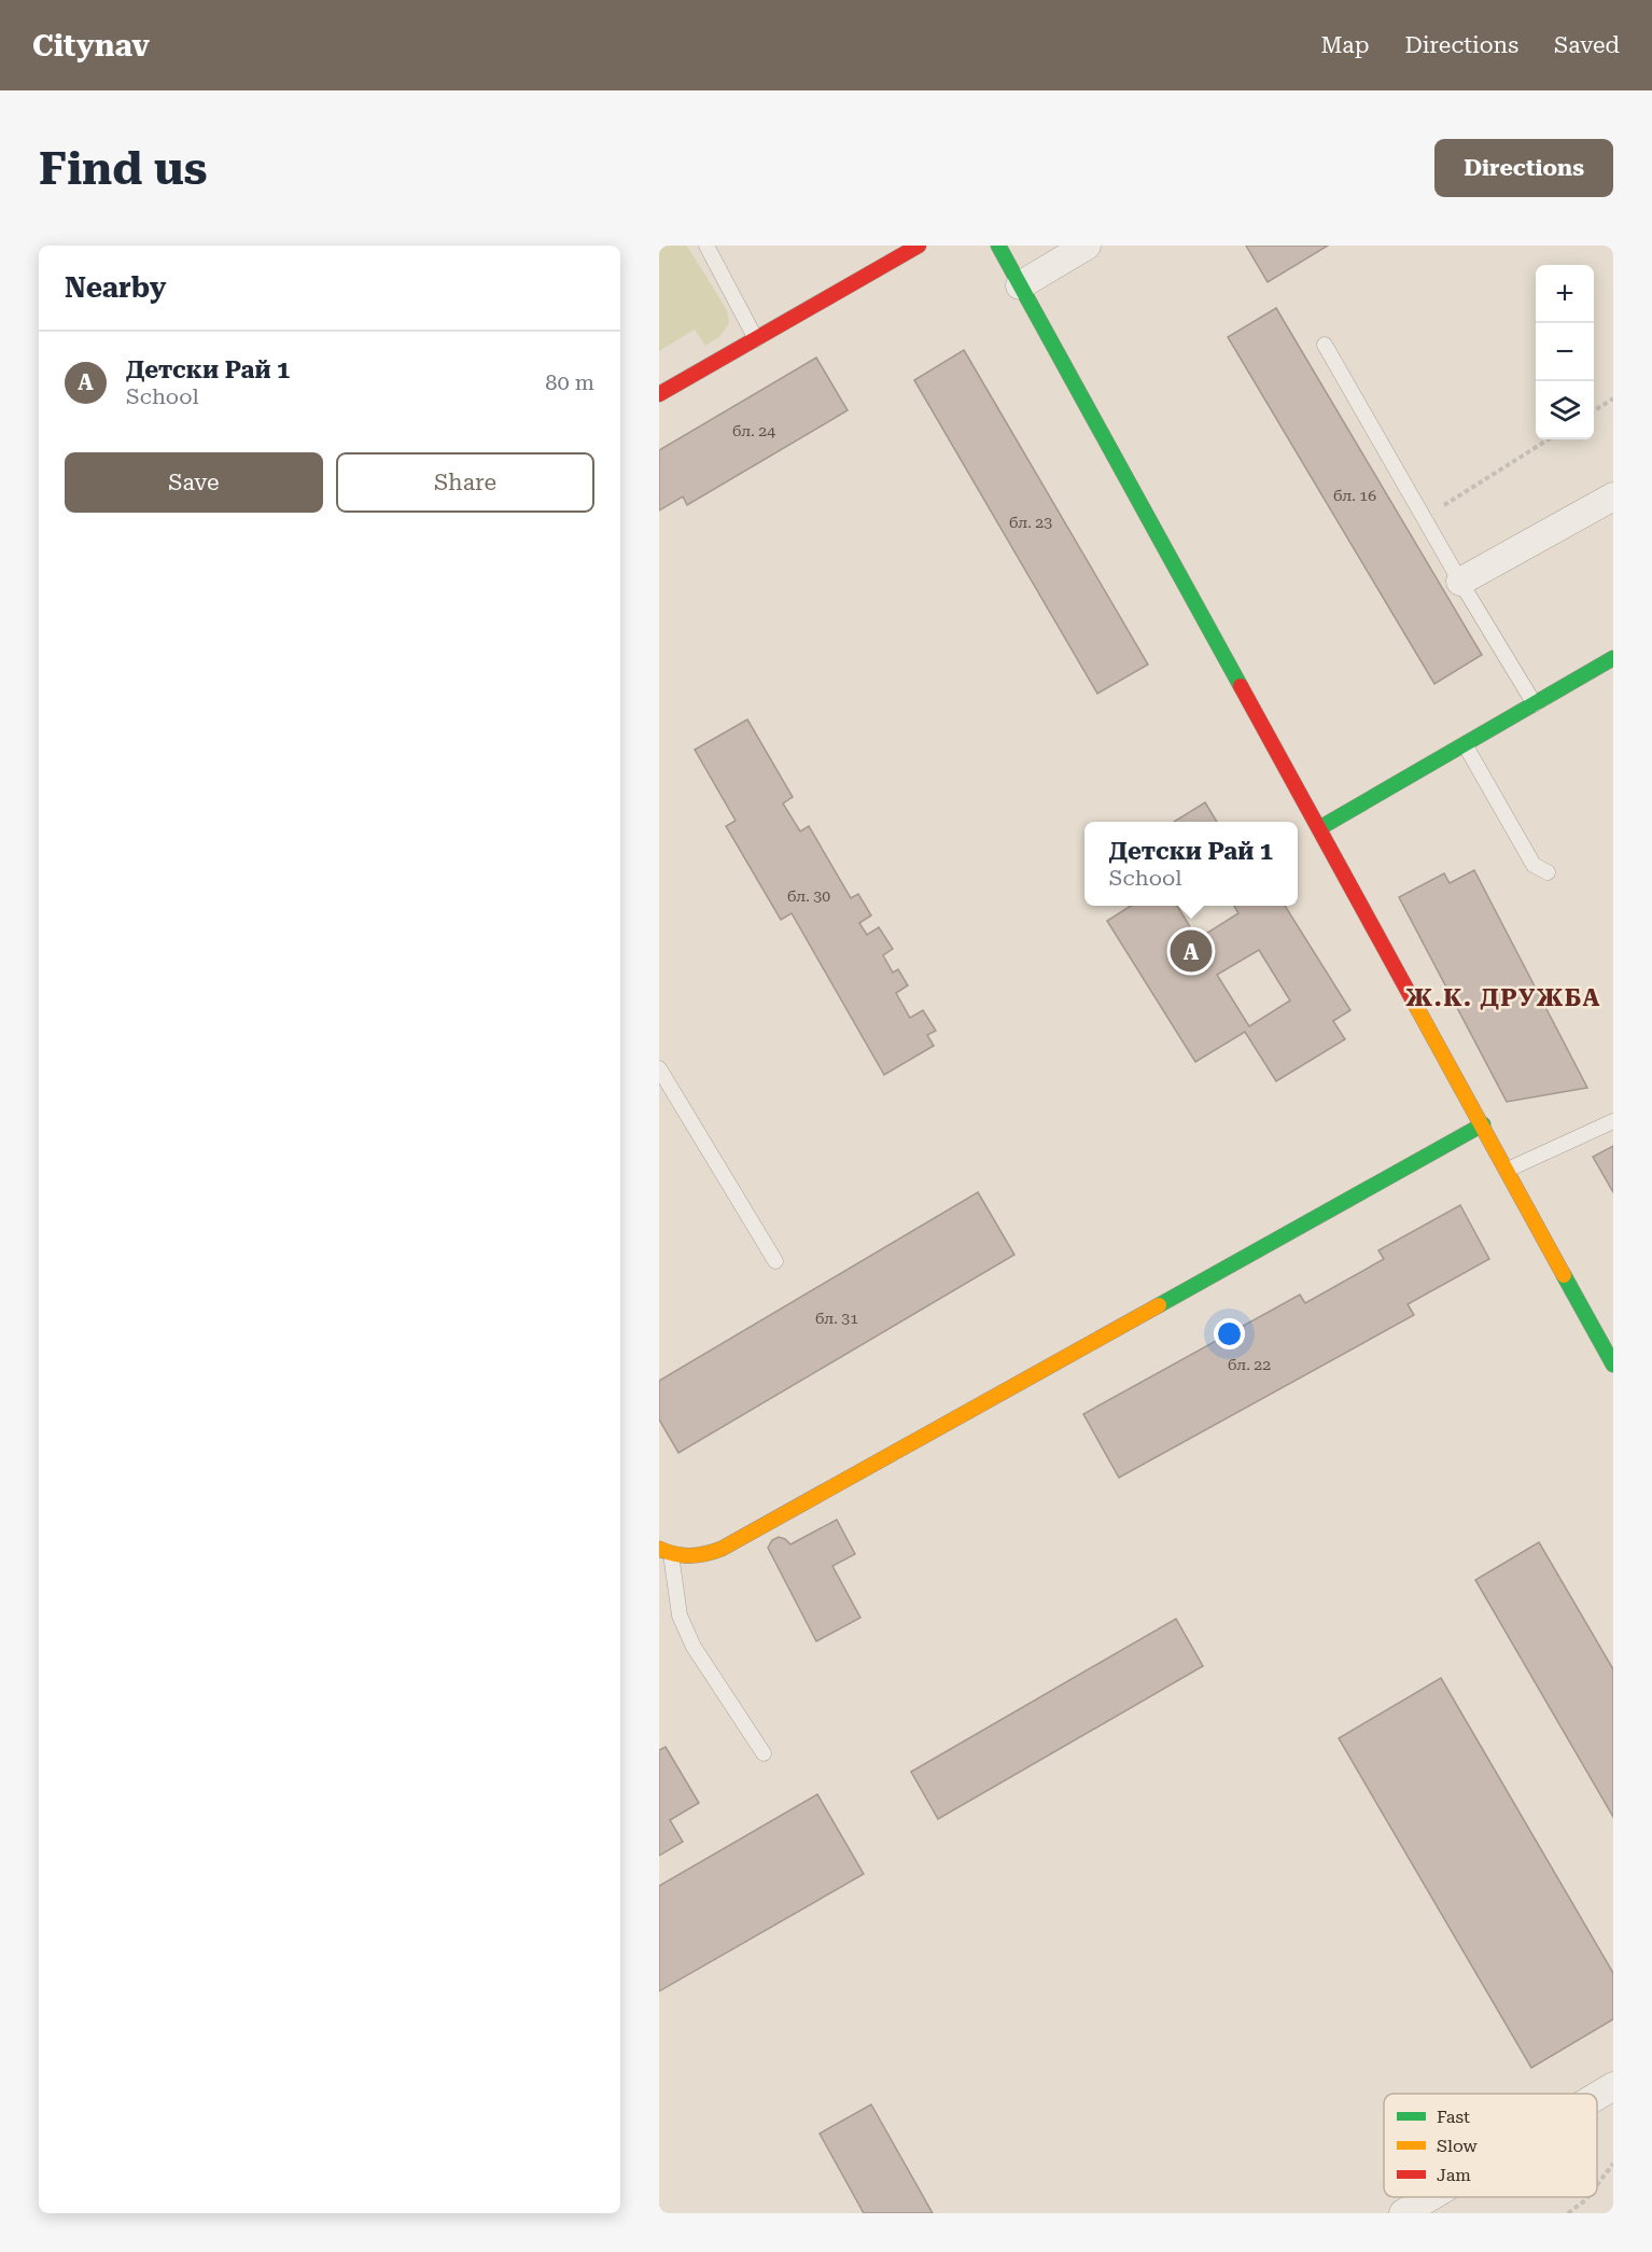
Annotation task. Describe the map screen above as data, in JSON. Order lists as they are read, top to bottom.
{
  "districts": ["Ж.К. ДРУЖБА"],
  "house_numbers": [
    "бл. 24",
    "бл. 16",
    "бл. 23",
    "бл. 30",
    "бл. 31",
    "бл. 22"
  ],
  "legend": ["Fast", "Slow", "Jam"],
  "page": {
    "header": "Citynav",
    "nav": ["Map", "Directions", "Saved"],
    "buttons": [
      "Directions",
      ["Save", "Share"]
    ],
    "title": "Find us",
    "heading": "Nearby",
    "map_buttons": ["+", "−"],
    "list": [
      {
        "mark": "A",
        "name": "Детски Рай 1",
        "note": "School",
        "value": "80 m"
      }
    ],
    "popup": ["Детски Рай 1", "School"],
    "pins": "A"
  }
}
